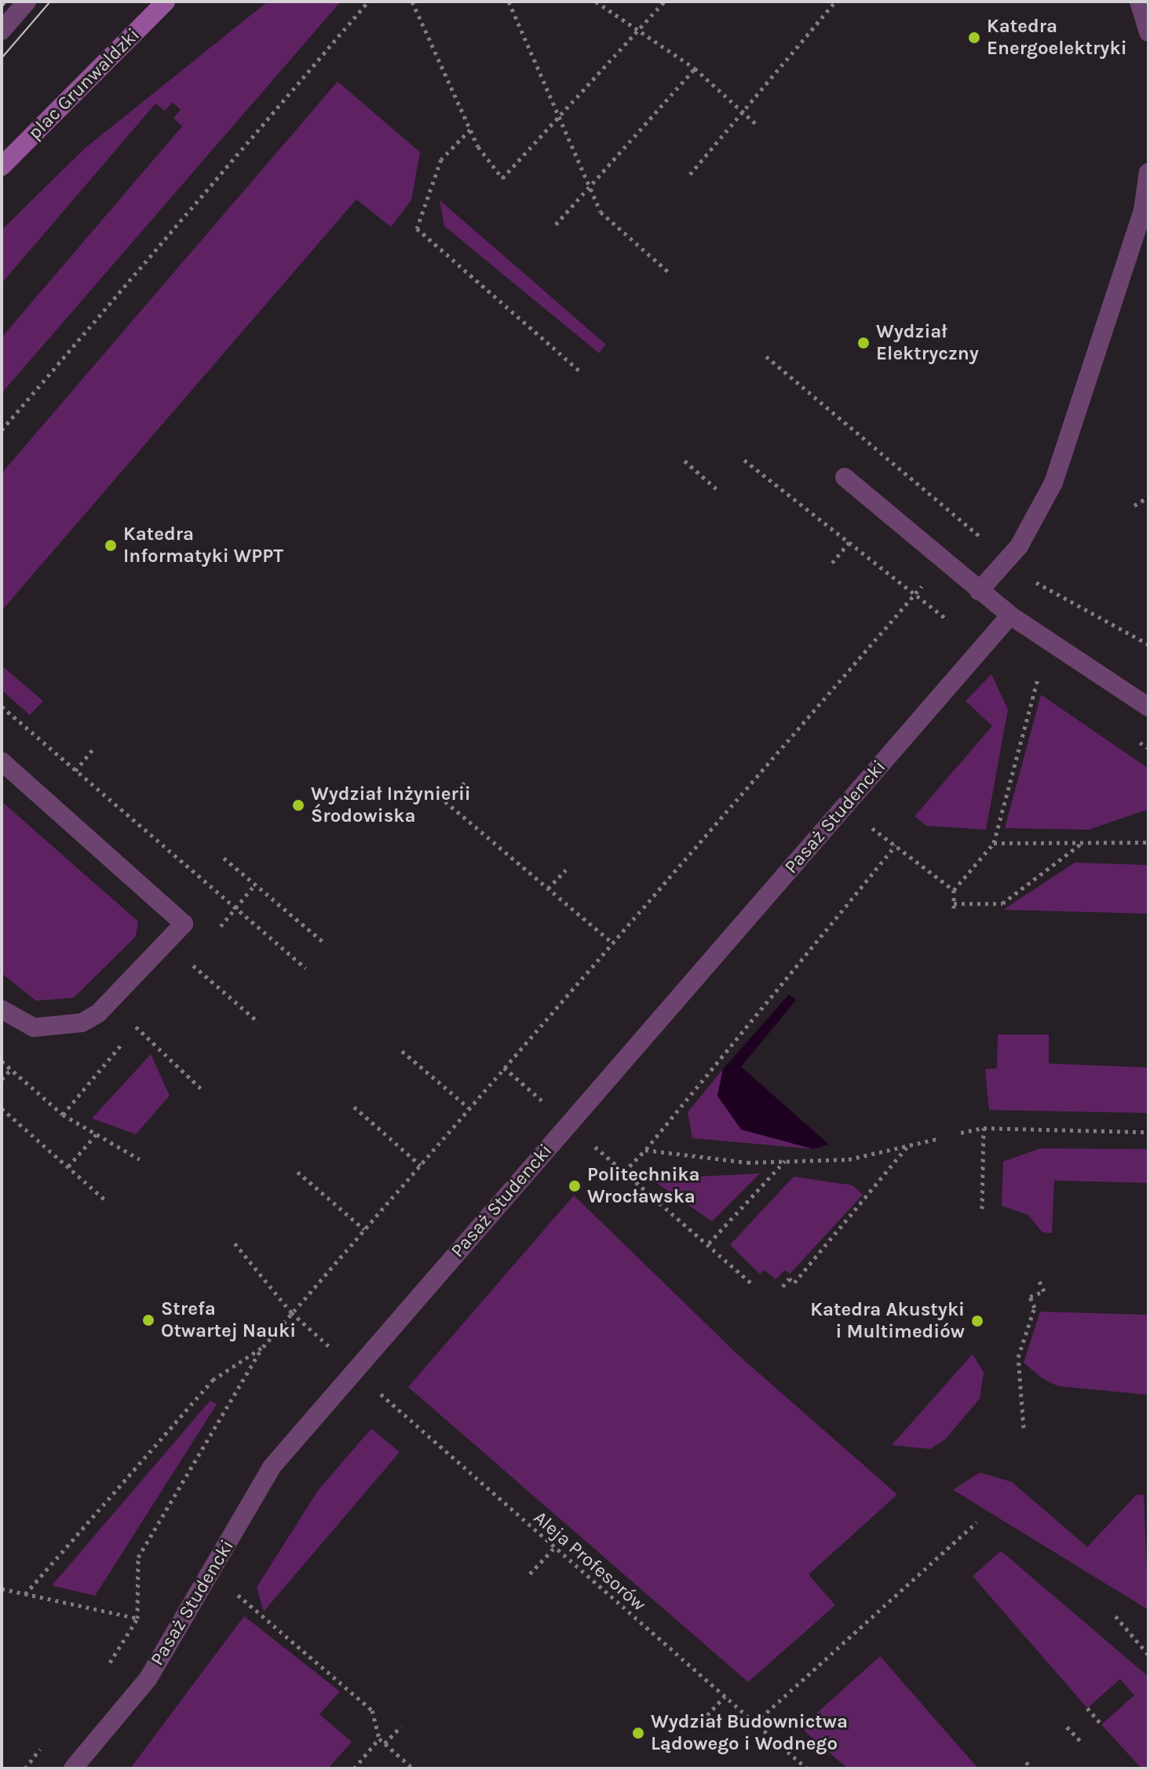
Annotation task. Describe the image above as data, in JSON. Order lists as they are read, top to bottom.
{
  "streets": {
    "main road": ["plac Grunwaldzki"],
    "street": ["Pasaż Studencki"],
    "path": ["Aleja Profesorów"]
  },
  "crossings": [
    ["Pasaż Studencki", "Aleja Profesorów"]
  ],
  "places": [
    "Katedra Energoelektryki",
    "Wydział Elektryczny",
    "Katedra Informatyki WPPT",
    "Wydział Inżynierii Środowiska",
    "Politechnika Wrocławska",
    "Strefa Otwartej Nauki",
    "Katedra Akustyki i Multimediów",
    "Wydział Budownictwa Lądowego i Wodnego"
  ]
}
